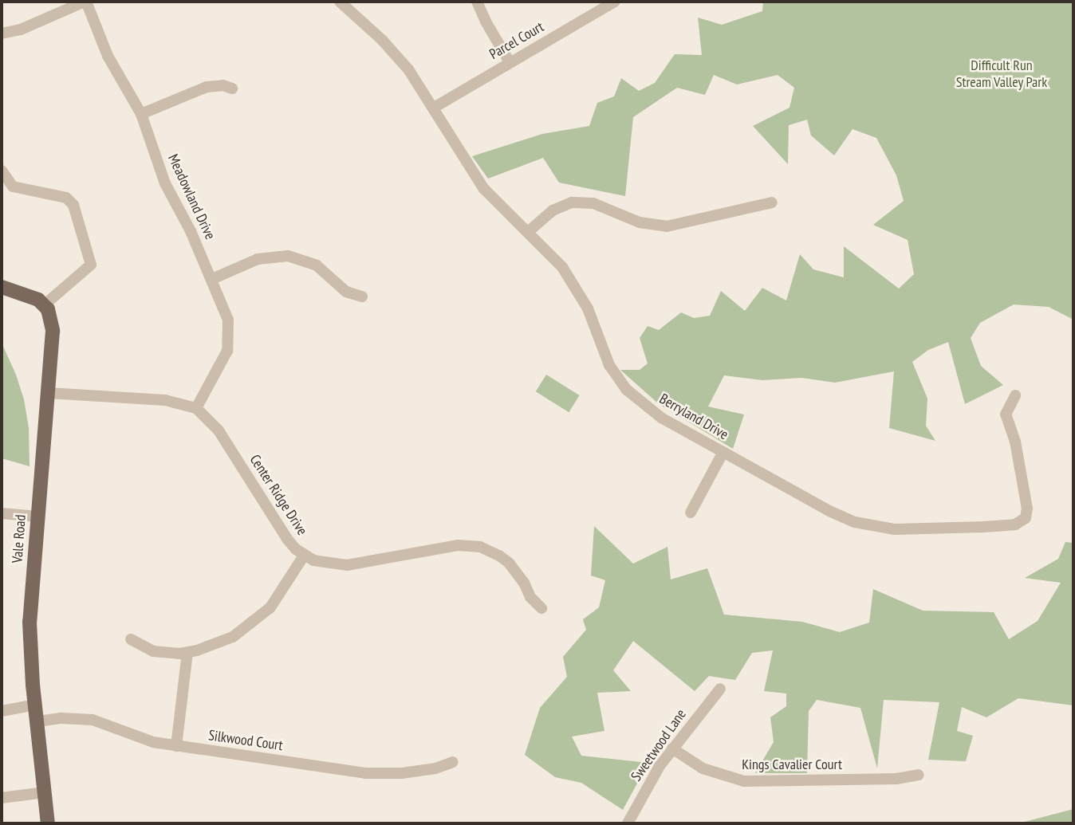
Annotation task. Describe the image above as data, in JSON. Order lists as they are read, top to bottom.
{
  "streets": {
    "main road": ["Vale Road"],
    "street": [
      "Parcel Court",
      "Meadowland Drive",
      "Berryland Drive",
      "Center Ridge Drive",
      "Silkwood Court",
      "Sweetwood Lane",
      "Kings Cavalier Court"
    ]
  },
  "crossings": [
    ["Parcel Court", "Berryland Drive"],
    ["Meadowland Drive", "Center Ridge Drive"],
    ["Vale Road", "Silkwood Court"],
    ["Sweetwood Lane", "Kings Cavalier Court"]
  ],
  "parks": ["Difficult Run Stream Valley Park"]
}
